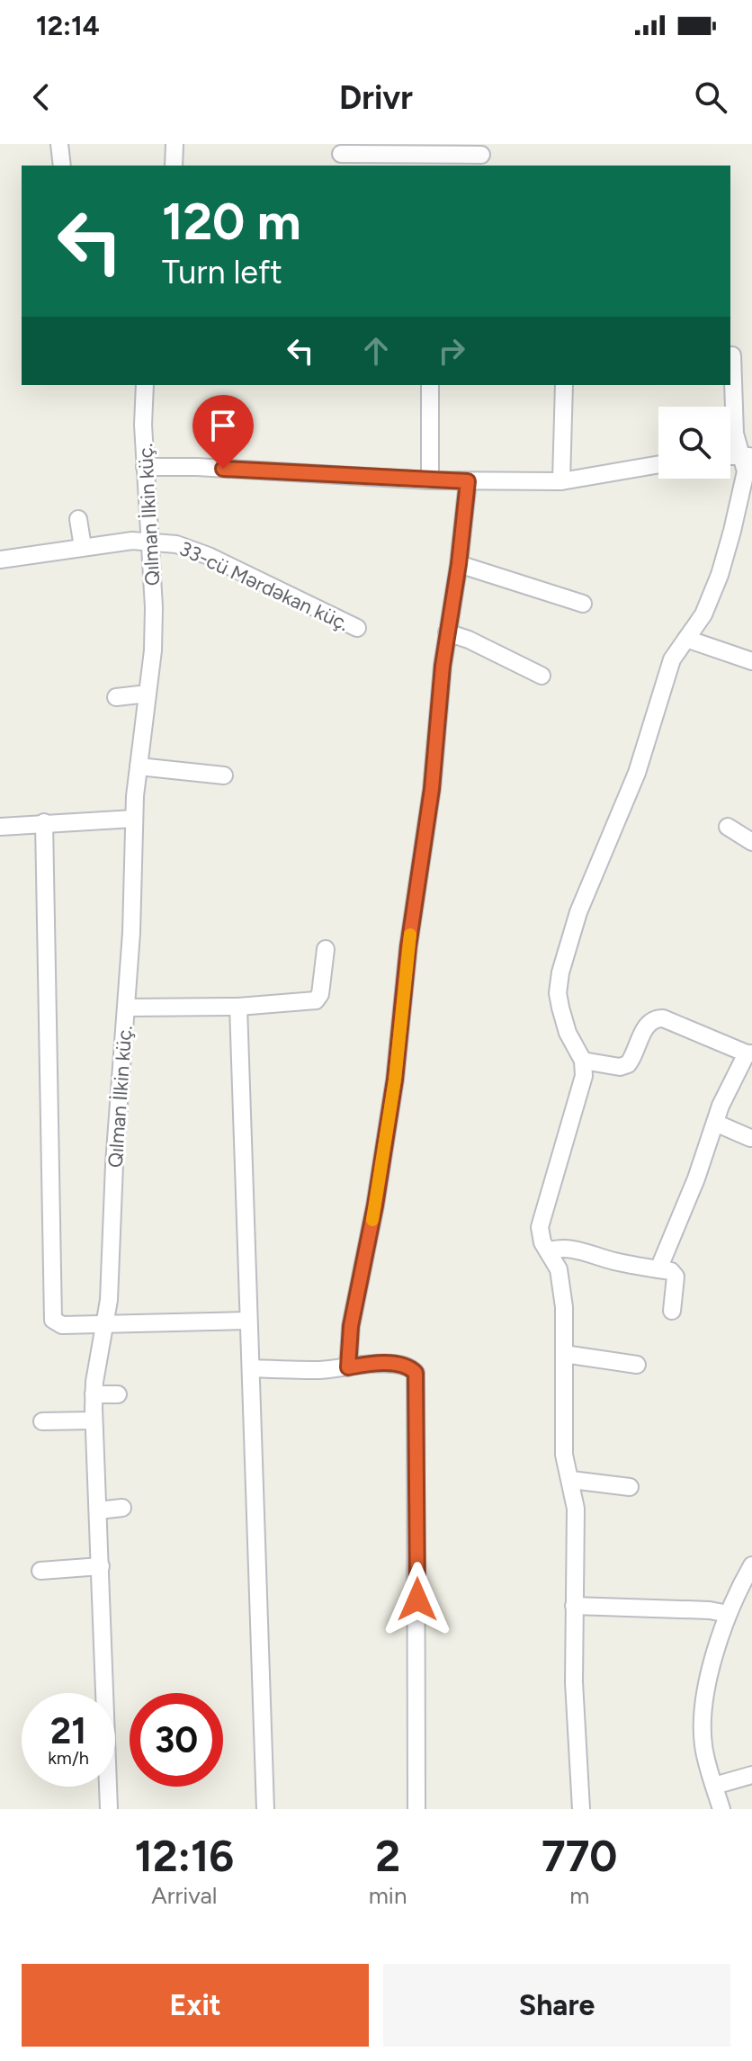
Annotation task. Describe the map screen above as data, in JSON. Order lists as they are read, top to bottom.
{
  "streets": {
    "street": ["Qılman İlkin küç.", "33-cü Mərdəkan küç."]
  },
  "crossings": [
    ["Qılman İlkin küç.", "33-cü Mərdəkan küç."]
  ],
  "page": {
    "status": "12:14",
    "header": "Drivr",
    "turn": ["120 m", "Turn left"],
    "speed": "21 km/h",
    "limit": "30",
    "eta": [
      "12:16",
      "Arrival",
      "2",
      "min",
      "770",
      "m"
    ],
    "buttons": ["Exit", "Share"]
  }
}
